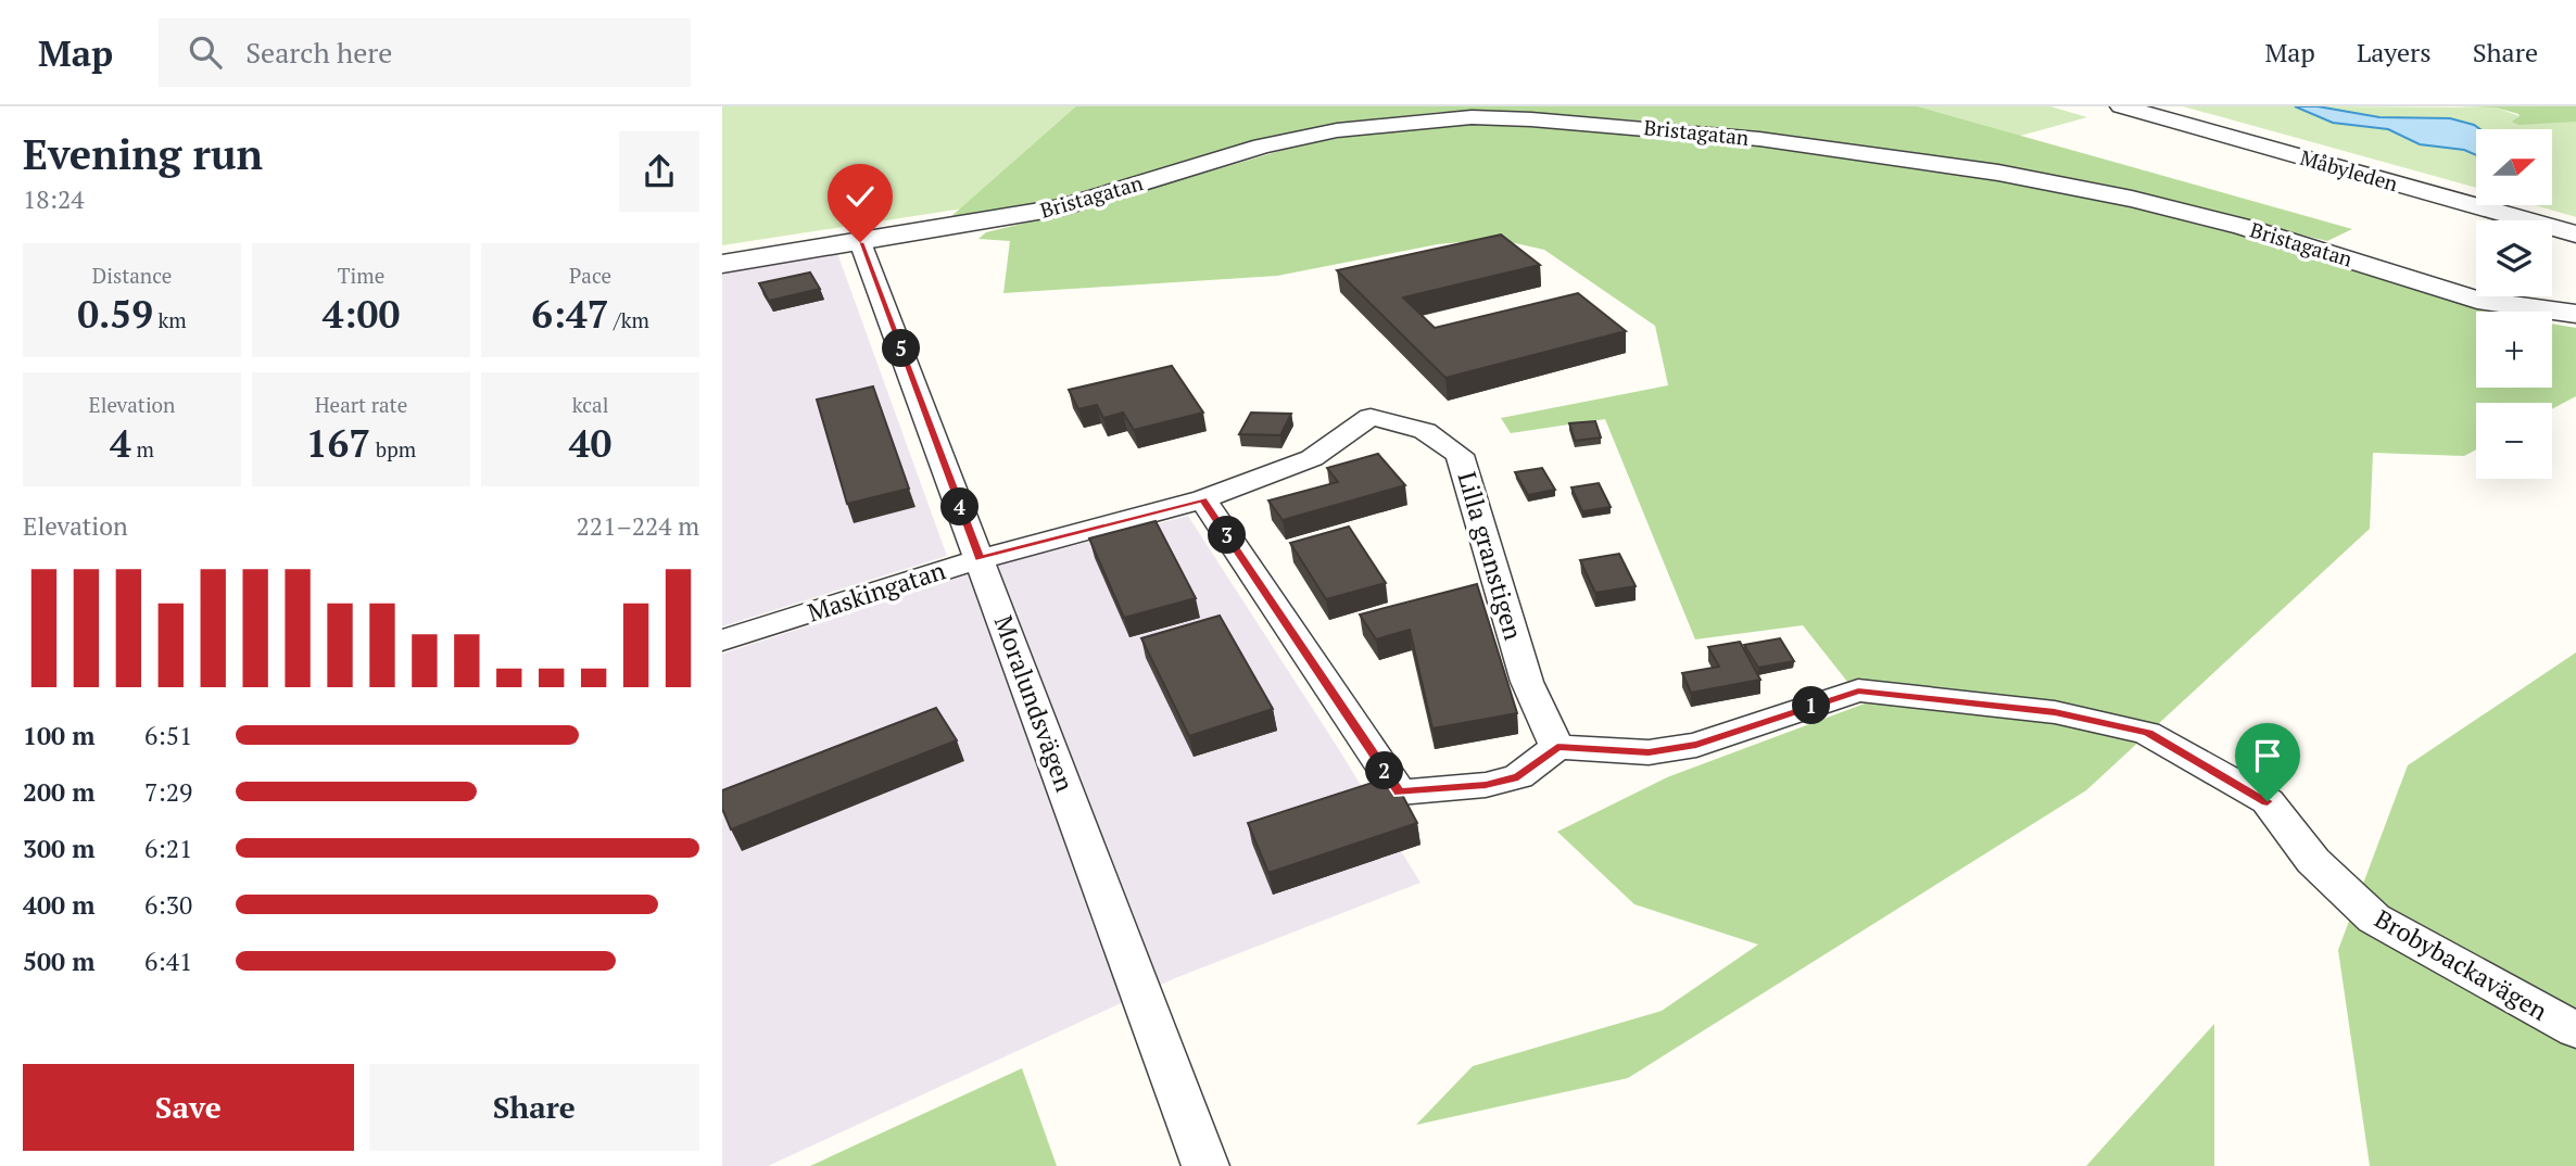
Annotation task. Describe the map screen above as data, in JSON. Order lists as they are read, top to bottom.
{
  "streets": {
    "street": [
      "Bristagatan",
      "Måbyleden",
      "Lilla granstigen",
      "Maskingatan",
      "Moralundsvägen",
      "Brobybackavägen"
    ]
  },
  "crossings": [
    ["Bristagatan", "Moralundsvägen"],
    ["Lilla granstigen", "Maskingatan"],
    ["Lilla granstigen", "Brobybackavägen"],
    ["Maskingatan", "Moralundsvägen"]
  ],
  "north": "right",
  "page": {
    "header": "Map",
    "search": "Search here",
    "nav": ["Map", "Layers", "Share"],
    "heading": ["Evening run", "18:24"],
    "map_buttons": ["+", "−"],
    "stats": [
      ["Distance", "0.59 km"],
      ["Time", "4:00"],
      ["Pace", "6:47 /km"],
      ["Elevation", "4 m"],
      ["Heart rate", "167 bpm"],
      ["kcal", "40"]
    ],
    "pins": [
      "5",
      "4",
      "3",
      "1",
      "2"
    ],
    "chart": ["Elevation", "221–224 m"],
    "list": [
      {
        "name": "100 m",
        "note": "6:51"
      },
      {
        "name": "200 m",
        "note": "7:29"
      },
      {
        "name": "300 m",
        "note": "6:21"
      },
      {
        "name": "400 m",
        "note": "6:30"
      },
      {
        "name": "500 m",
        "note": "6:41"
      }
    ],
    "buttons": ["Save", "Share"]
  }
}
